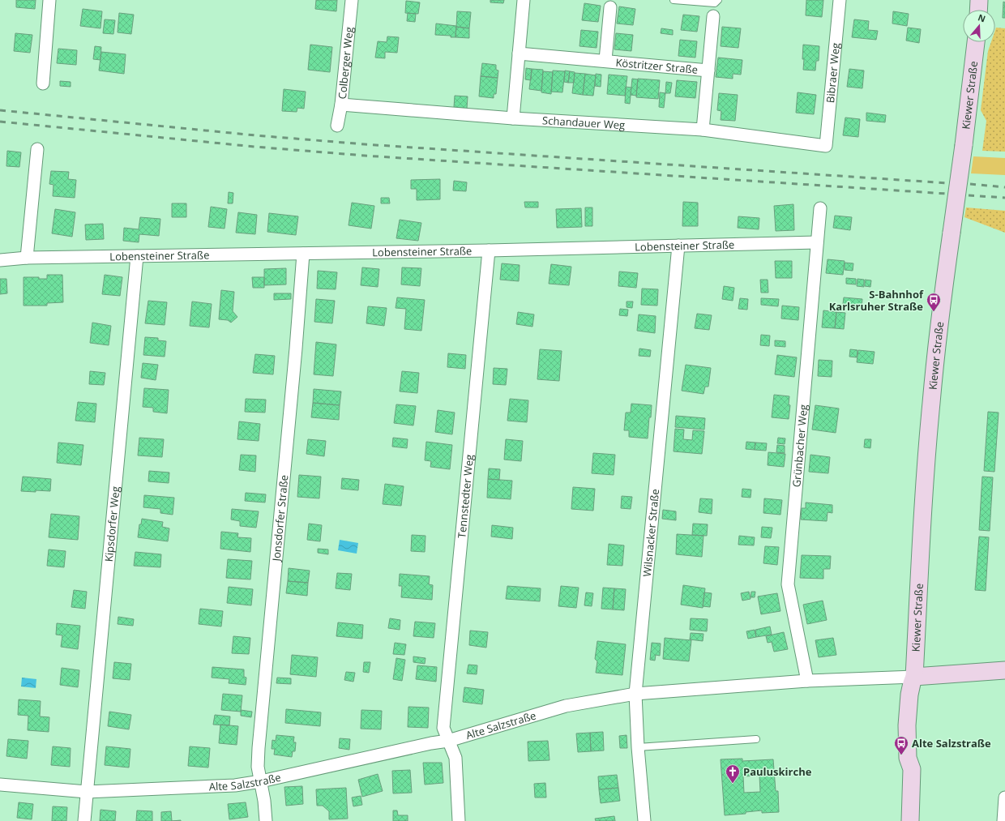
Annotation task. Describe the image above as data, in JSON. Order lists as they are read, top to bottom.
{
  "streets": {
    "street": [
      "Colberger Weg",
      "Köstritzer Straße",
      "Bibraer Weg",
      "Kiewer Straße",
      "Schandauer Weg",
      "Lobensteiner Straße",
      "Grünbacher Weg",
      "Tennstedter Weg",
      "Jonsdorfer Straße",
      "Kipsdorfer Weg",
      "Wilsnacker Straße",
      "Alte Salzstraße"
    ]
  },
  "crossings": [
    ["Colberger Weg", "Schandauer Weg"],
    ["Köstritzer Straße", "Schandauer Weg"],
    ["Bibraer Weg", "Schandauer Weg"],
    ["Kiewer Straße", "Alte Salzstraße"],
    ["Lobensteiner Straße", "Grünbacher Weg"],
    ["Lobensteiner Straße", "Tennstedter Weg"],
    ["Lobensteiner Straße", "Jonsdorfer Straße"],
    ["Lobensteiner Straße", "Kipsdorfer Weg"],
    ["Lobensteiner Straße", "Wilsnacker Straße"],
    ["Grünbacher Weg", "Alte Salzstraße"],
    ["Tennstedter Weg", "Alte Salzstraße"],
    ["Jonsdorfer Straße", "Alte Salzstraße"],
    ["Kipsdorfer Weg", "Alte Salzstraße"],
    ["Wilsnacker Straße", "Alte Salzstraße"]
  ],
  "places": {
    "bus stop": ["S-Bahnhof Karlsruher Straße", "Alte Salzstraße"],
    "church": ["Pauluskirche"]
  },
  "north": "top"
}
